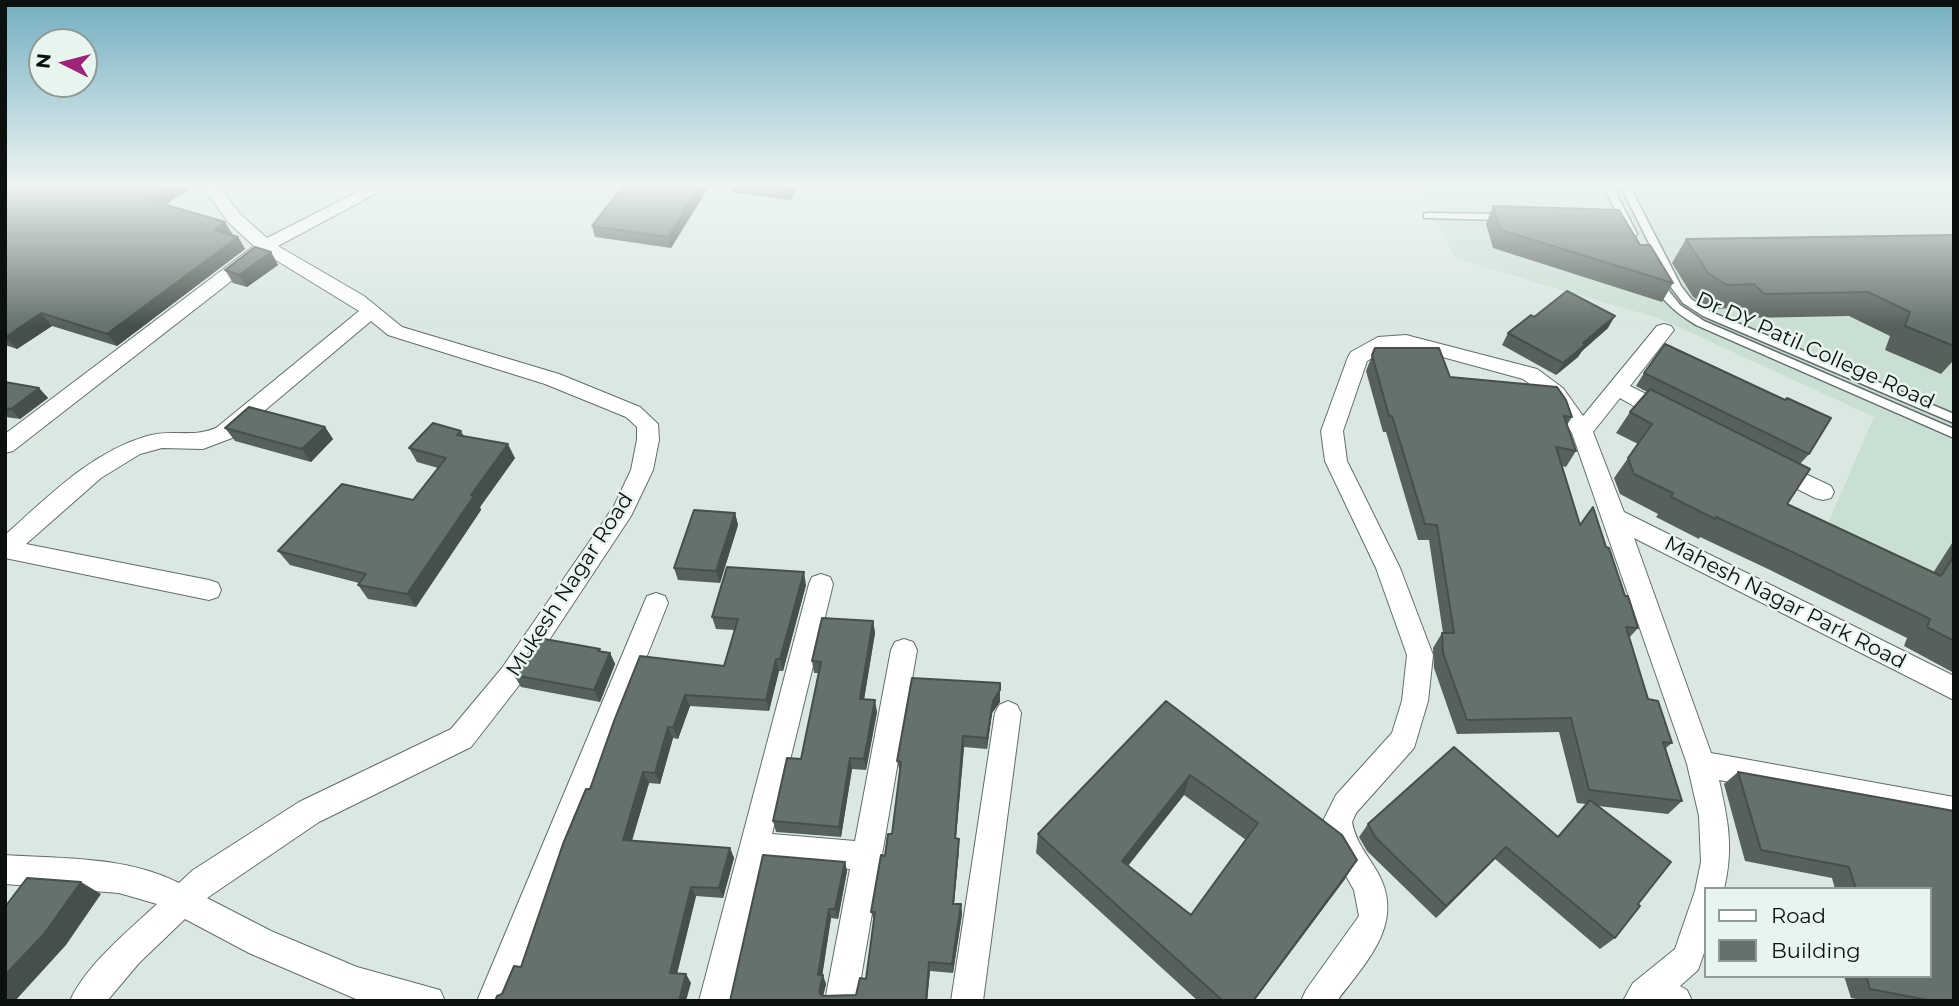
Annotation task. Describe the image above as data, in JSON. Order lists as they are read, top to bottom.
{
  "streets": {
    "street": ["Mukesh Nagar Road", "Mahesh Nagar Park Road"],
    "lane": ["Dr DY Patil College Road"]
  },
  "legend": ["Road", "Building"],
  "north": "left"
}
